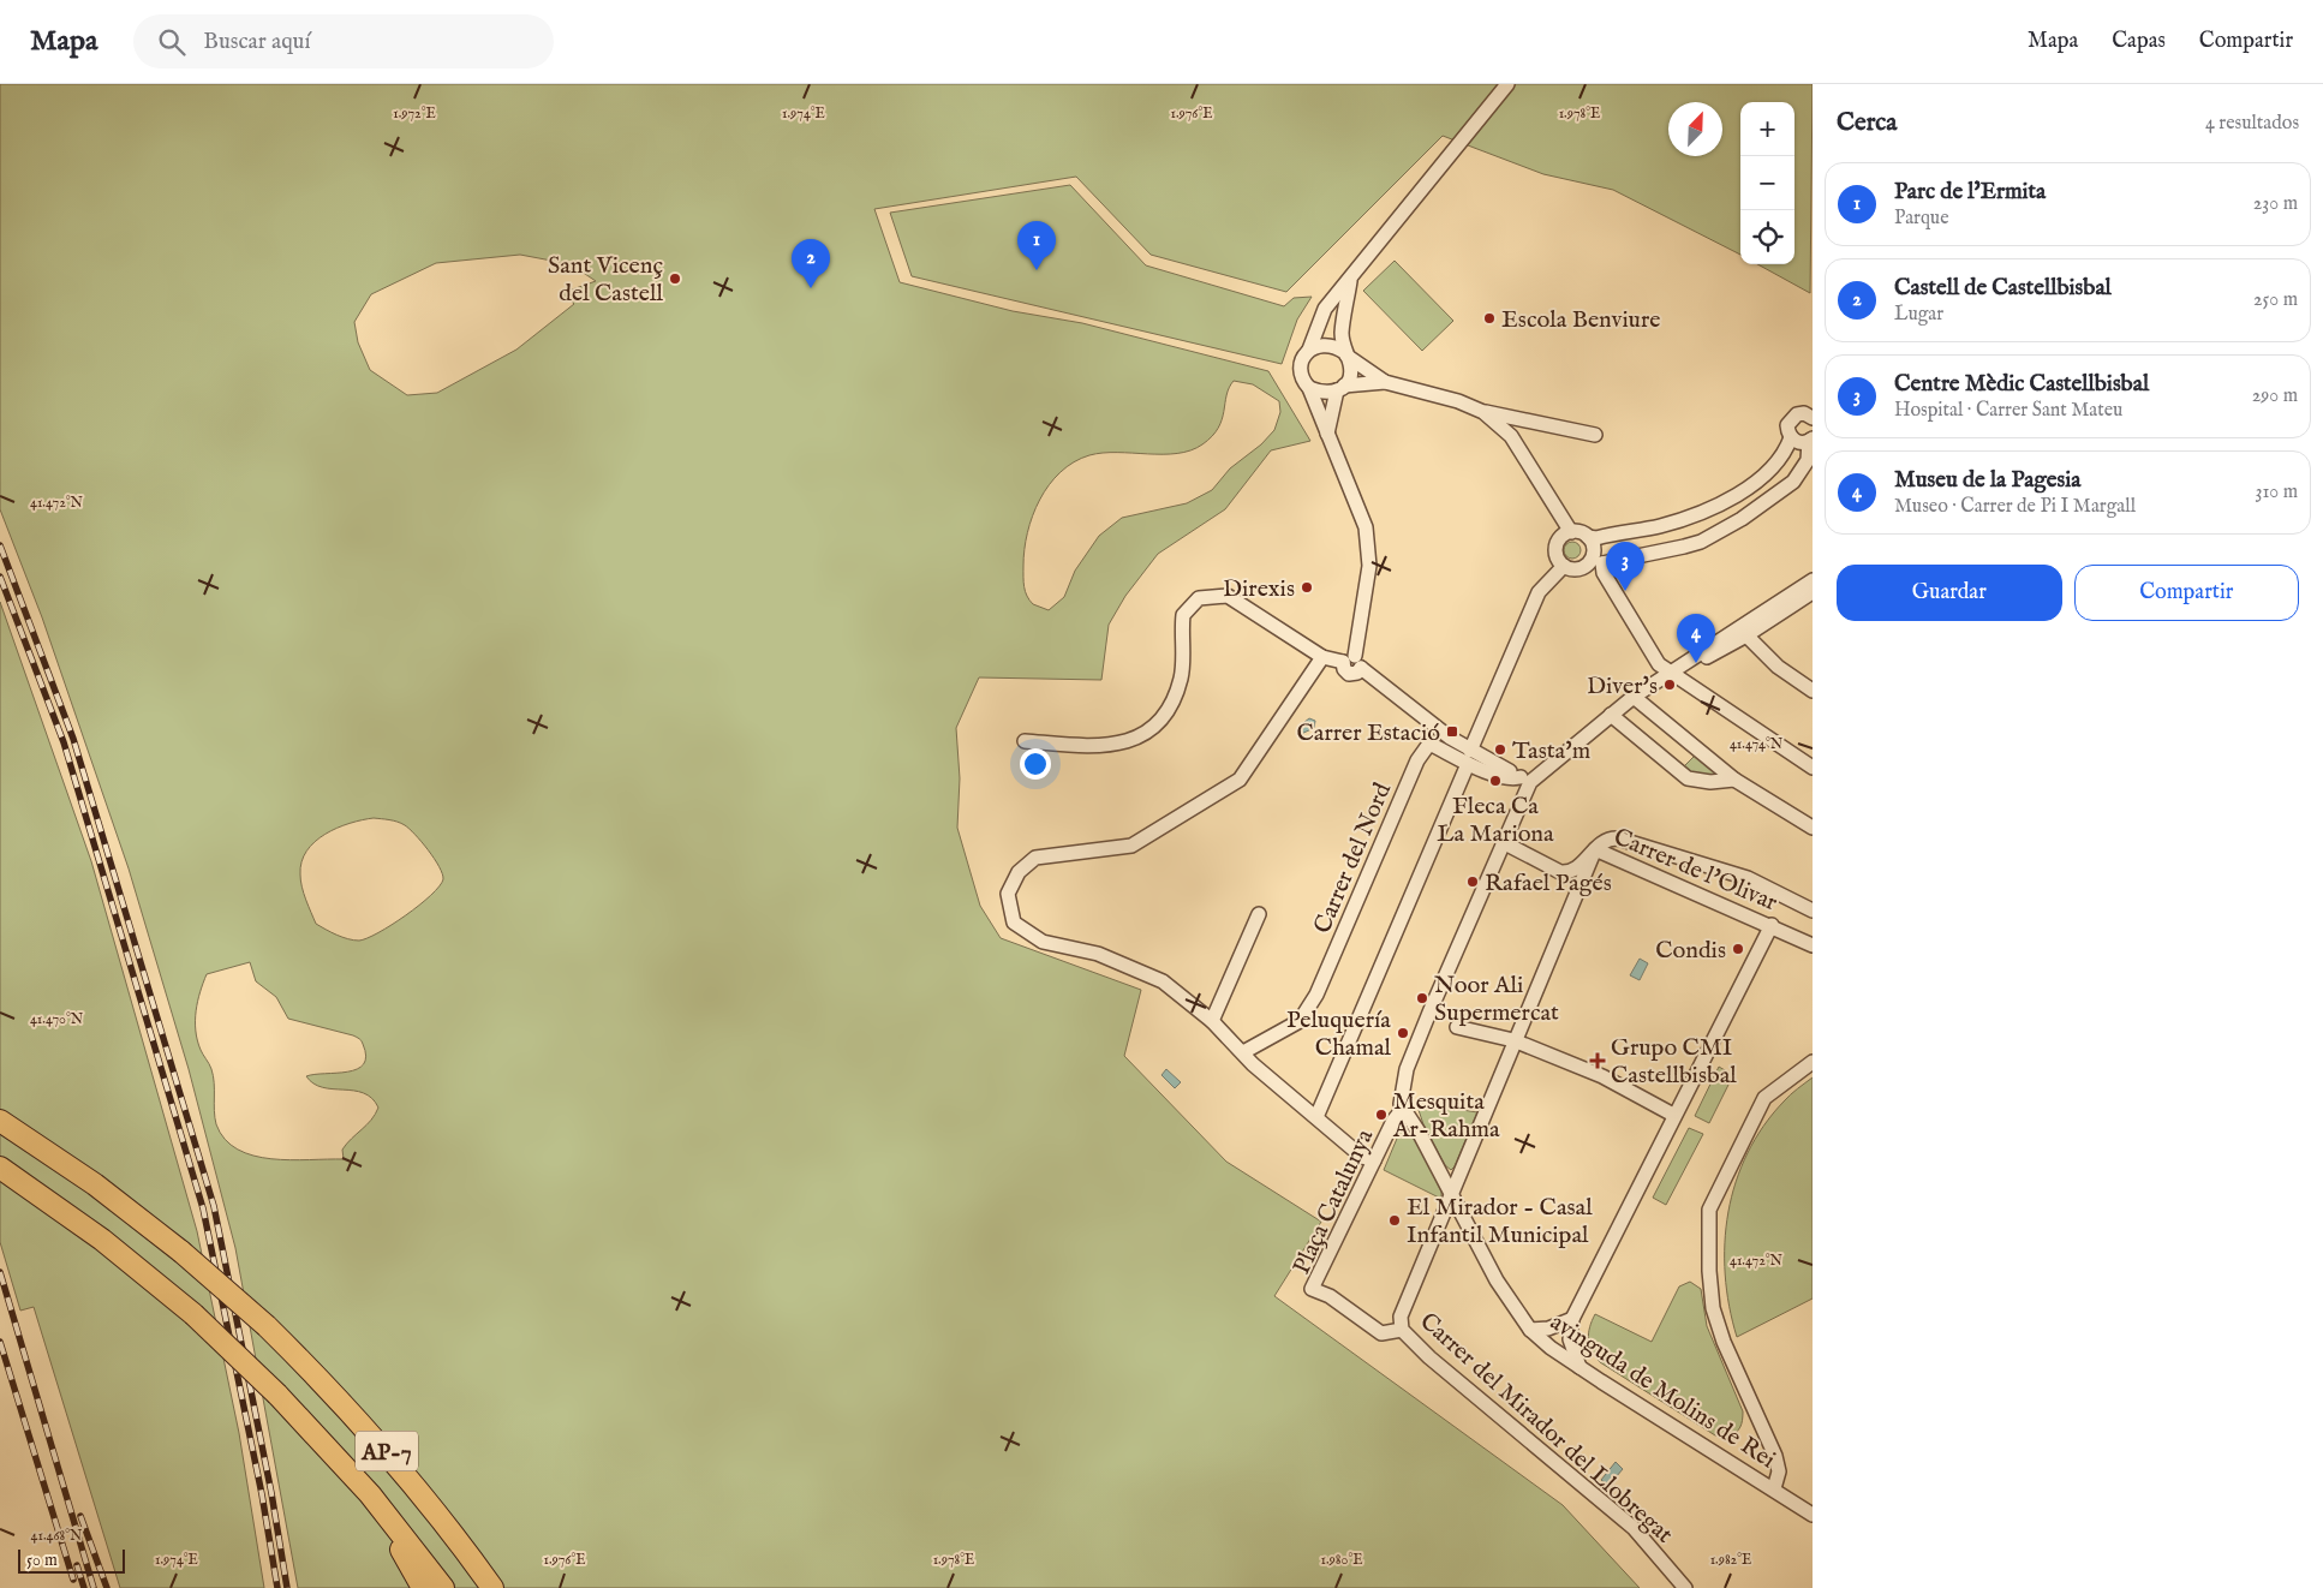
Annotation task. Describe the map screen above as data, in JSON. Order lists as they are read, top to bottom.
{
  "streets": {
    "highway": ["AP-7"],
    "street": [
      "Carrer del Nord",
      "Carrer de l'Olivar",
      "Plaça Catalunya",
      "avinguda de Molins de Rei",
      "Carrer del Mirador del Llobregat"
    ]
  },
  "crossings": [
    ["Carrer de l'Olivar", "Carrer del Mirador del Llobregat"],
    ["Plaça Catalunya", "avinguda de Molins de Rei"],
    ["Plaça Catalunya", "Carrer del Mirador del Llobregat"],
    ["avinguda de Molins de Rei", "Carrer del Mirador del Llobregat"]
  ],
  "places": {
    "other": [
      "Sant Vicenç del Castell",
      "Escola Benviure",
      "Direxis",
      "Diver's",
      "Tasta'm",
      "Fleca Ca La Mariona",
      "Rafael Pagés",
      "Condis",
      "Noor Ali Supermercat",
      "Peluquería Chamal",
      "Mesquita Ar-Rahma",
      "El Mirador - Casal Infantil Municipal"
    ],
    "transit": ["Carrer Estació"],
    "health": ["Grupo CMI Castellbisbal"]
  },
  "scale_bar": "50 m",
  "north": "top right",
  "page": {
    "header": "Mapa",
    "search": "Buscar aquí",
    "nav": ["Mapa", "Capas", "Compartir"],
    "heading": ["Cerca", "4 resultados"],
    "map_buttons": ["+", "−"],
    "list": [
      {
        "mark": "1",
        "name": "Parc de l'Ermita",
        "note": "Parque",
        "value": "230 m"
      },
      {
        "mark": "2",
        "name": "Castell de Castellbisbal",
        "note": "Lugar",
        "value": "250 m"
      },
      {
        "mark": "3",
        "name": "Centre Mèdic Castellbisbal",
        "note": "Hospital · Carrer Sant Mateu",
        "value": "290 m"
      },
      {
        "mark": "4",
        "name": "Museu de la Pagesia",
        "note": "Museo · Carrer de Pi I Margall",
        "value": "310 m"
      }
    ],
    "pins": [
      "1",
      "2",
      "3",
      "4"
    ],
    "buttons": ["Guardar", "Compartir"],
    "scale": "50 m"
  },
  "coordinates": [
    "1.972°E",
    "1.974°E",
    "1.976°E",
    "1.978°E",
    "41.472°N",
    "41.474°N",
    "41.470°N",
    "41.468°N",
    "1.980°E",
    "1.982°E"
  ]
}
